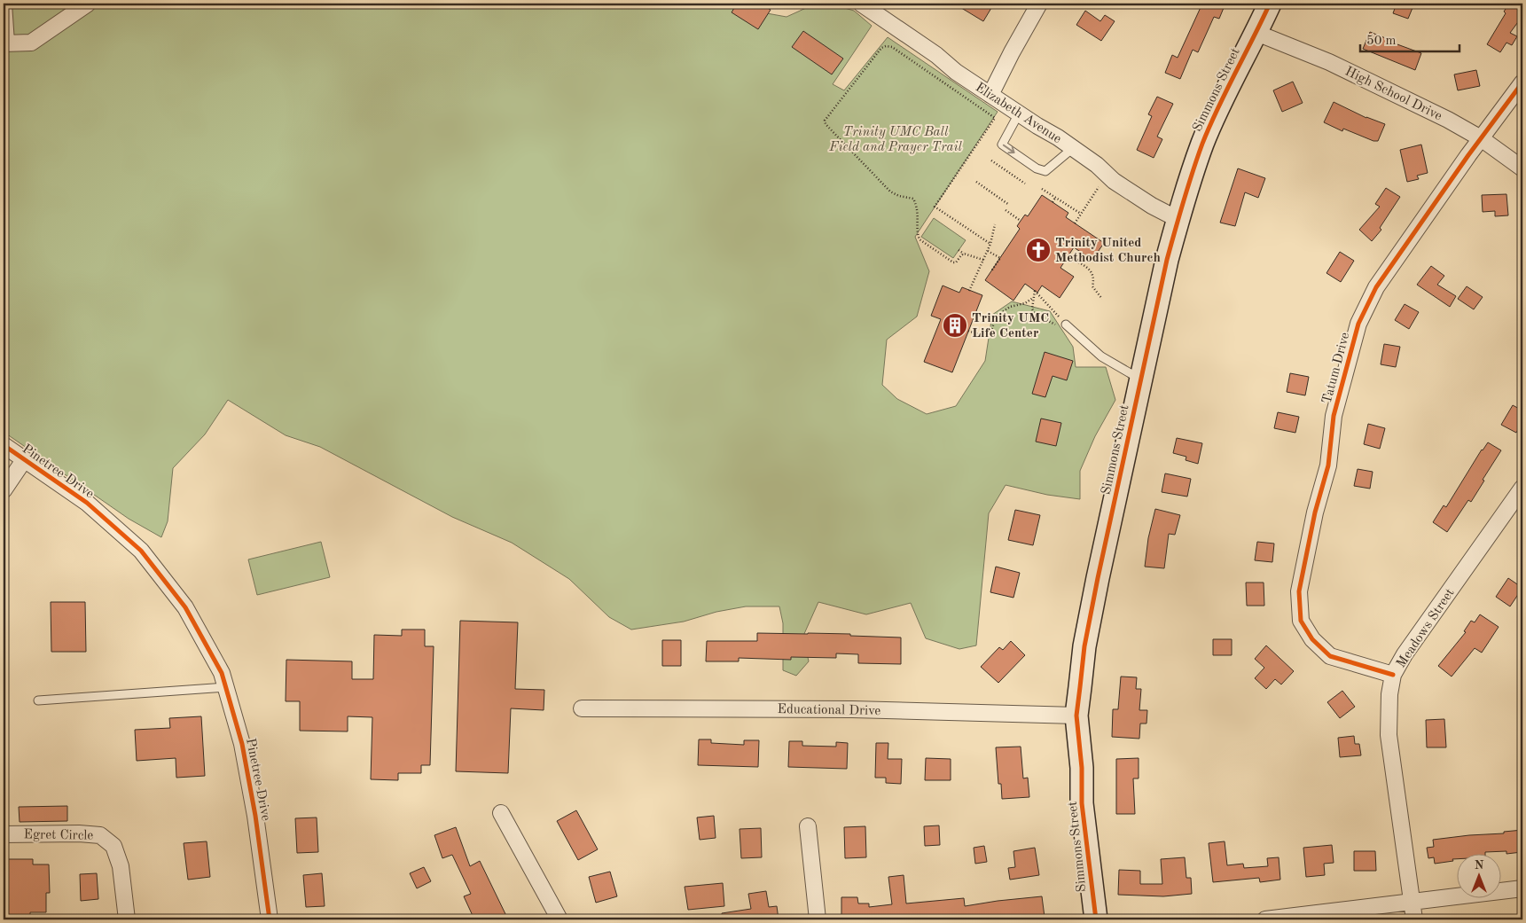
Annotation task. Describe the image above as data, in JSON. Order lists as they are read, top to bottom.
{
  "streets": {
    "street": [
      "Simmons Street",
      "High School Drive",
      "Elizabeth Avenue",
      "Tatum Drive",
      "Pinetree Drive",
      "Meadows Street",
      "Educational Drive",
      "Egret Circle"
    ]
  },
  "crossings": [
    ["Simmons Street", "High School Drive"],
    ["Simmons Street", "Elizabeth Avenue"],
    ["Simmons Street", "Educational Drive"],
    ["High School Drive", "Tatum Drive"],
    ["Tatum Drive", "Meadows Street"]
  ],
  "parks": ["Trinity UMC Ball Field and Prayer Trail"],
  "places": {
    "church": ["Trinity United Methodist Church"],
    "building": ["Trinity UMC Life Center"]
  },
  "scale_bar": "50 m",
  "north": "top"
}
